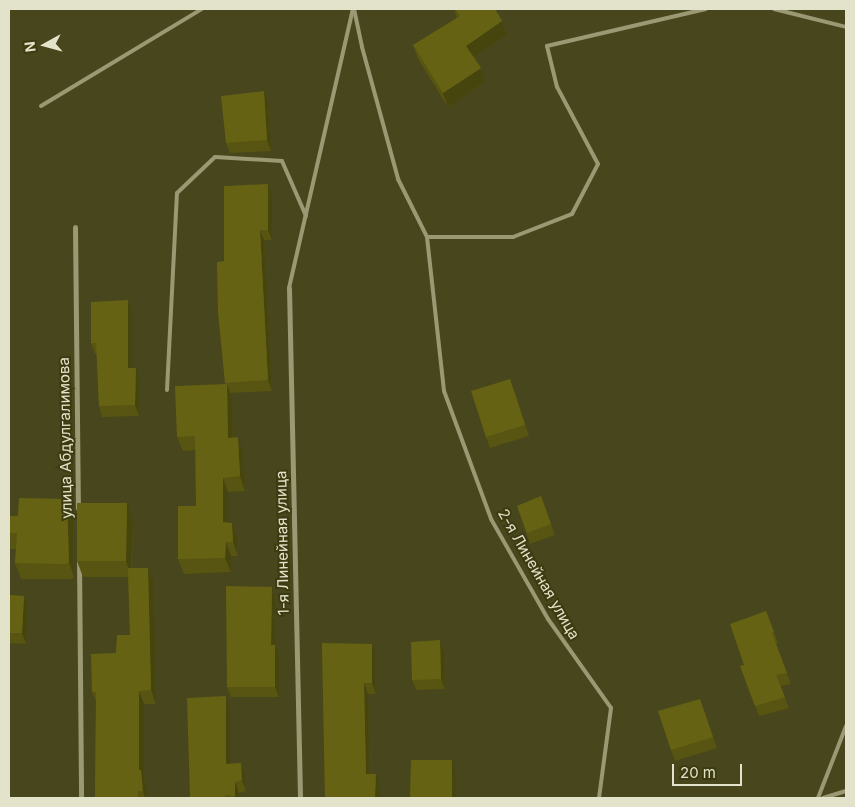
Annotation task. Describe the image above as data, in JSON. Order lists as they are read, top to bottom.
{
  "streets": {
    "street": ["улица Абдулгалимова", "1-я Линейная улица"],
    "lane": ["2-я Линейная улица"]
  },
  "scale_bar": "20 m",
  "north": "left"
}
